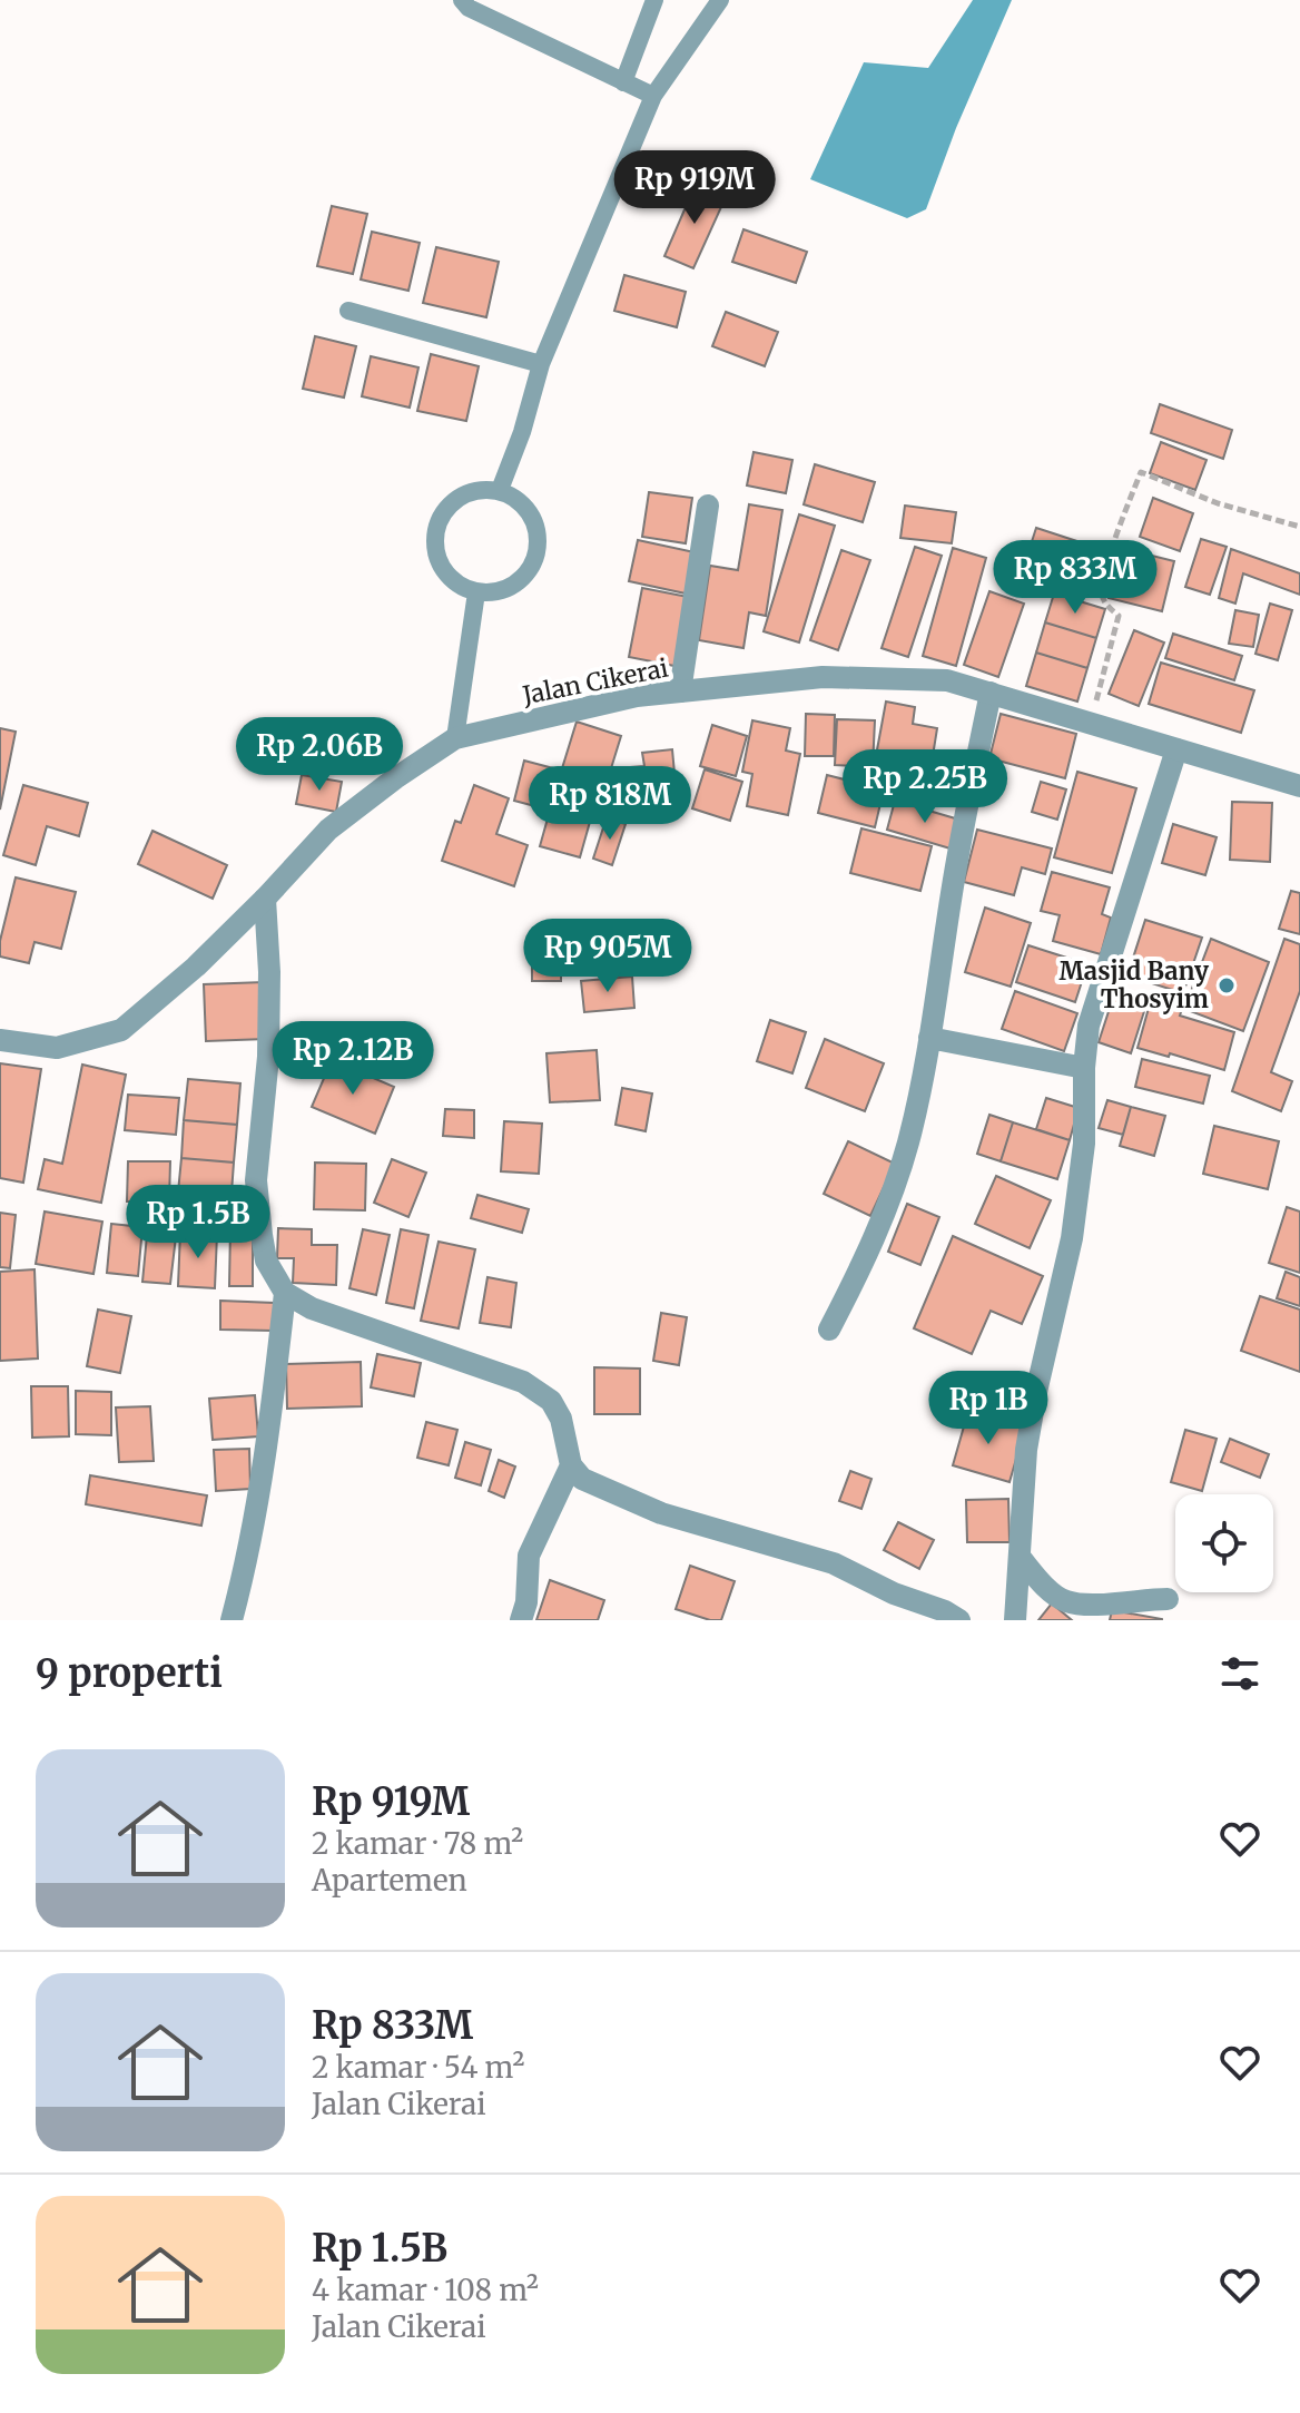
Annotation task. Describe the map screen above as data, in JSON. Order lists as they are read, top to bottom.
{
  "streets": {
    "street": ["Jalan Cikerai"]
  },
  "places": ["Masjid Bany Thosyim"],
  "page": {
    "price": [
      "Rp 919M",
      "Rp 833M",
      "Rp 2.06B",
      "Rp 2.25B",
      "Rp 818M",
      "Rp 905M",
      "Rp 2.12B",
      "Rp 1.5B",
      "Rp 1B"
    ],
    "heading": "9 properti",
    "list": [
      {
        "name": "Rp 919M",
        "note": "2 kamar · 78 m² · Apartemen"
      },
      {
        "name": "Rp 833M",
        "note": "2 kamar · 54 m² · Jalan Cikerai"
      },
      {
        "name": "Rp 1.5B",
        "note": "4 kamar · 108 m² · Jalan Cikerai"
      }
    ]
  }
}
